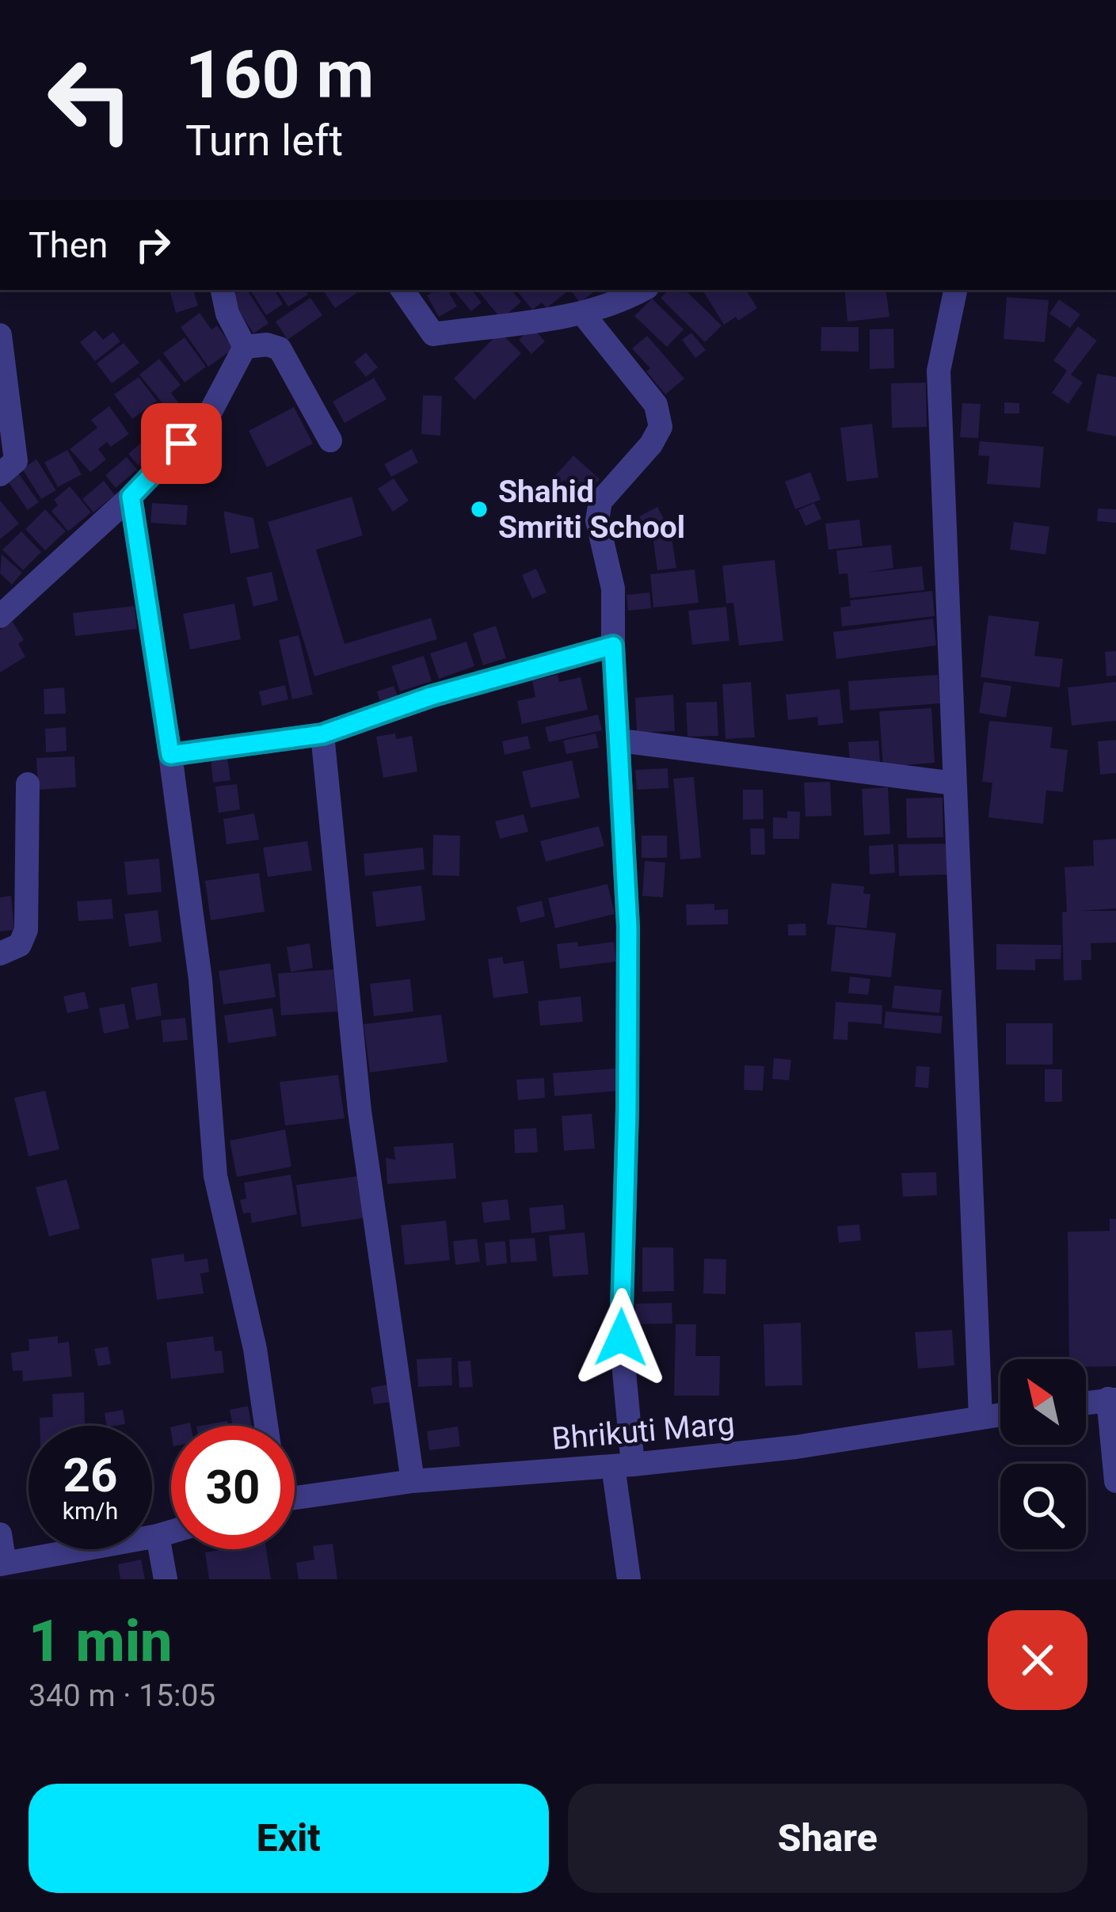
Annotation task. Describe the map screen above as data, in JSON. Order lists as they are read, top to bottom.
{
  "streets": {
    "street": ["Bhrikuti Marg"]
  },
  "places": ["Shahid Smriti School"],
  "north": "top left",
  "page": {
    "turn": ["160 m", "Turn left"],
    "then": "Then",
    "speed": "26 km/h",
    "limit": "30",
    "heading": ["1 min", "340 m · 15:05"],
    "buttons": ["Exit", "Share"]
  }
}
